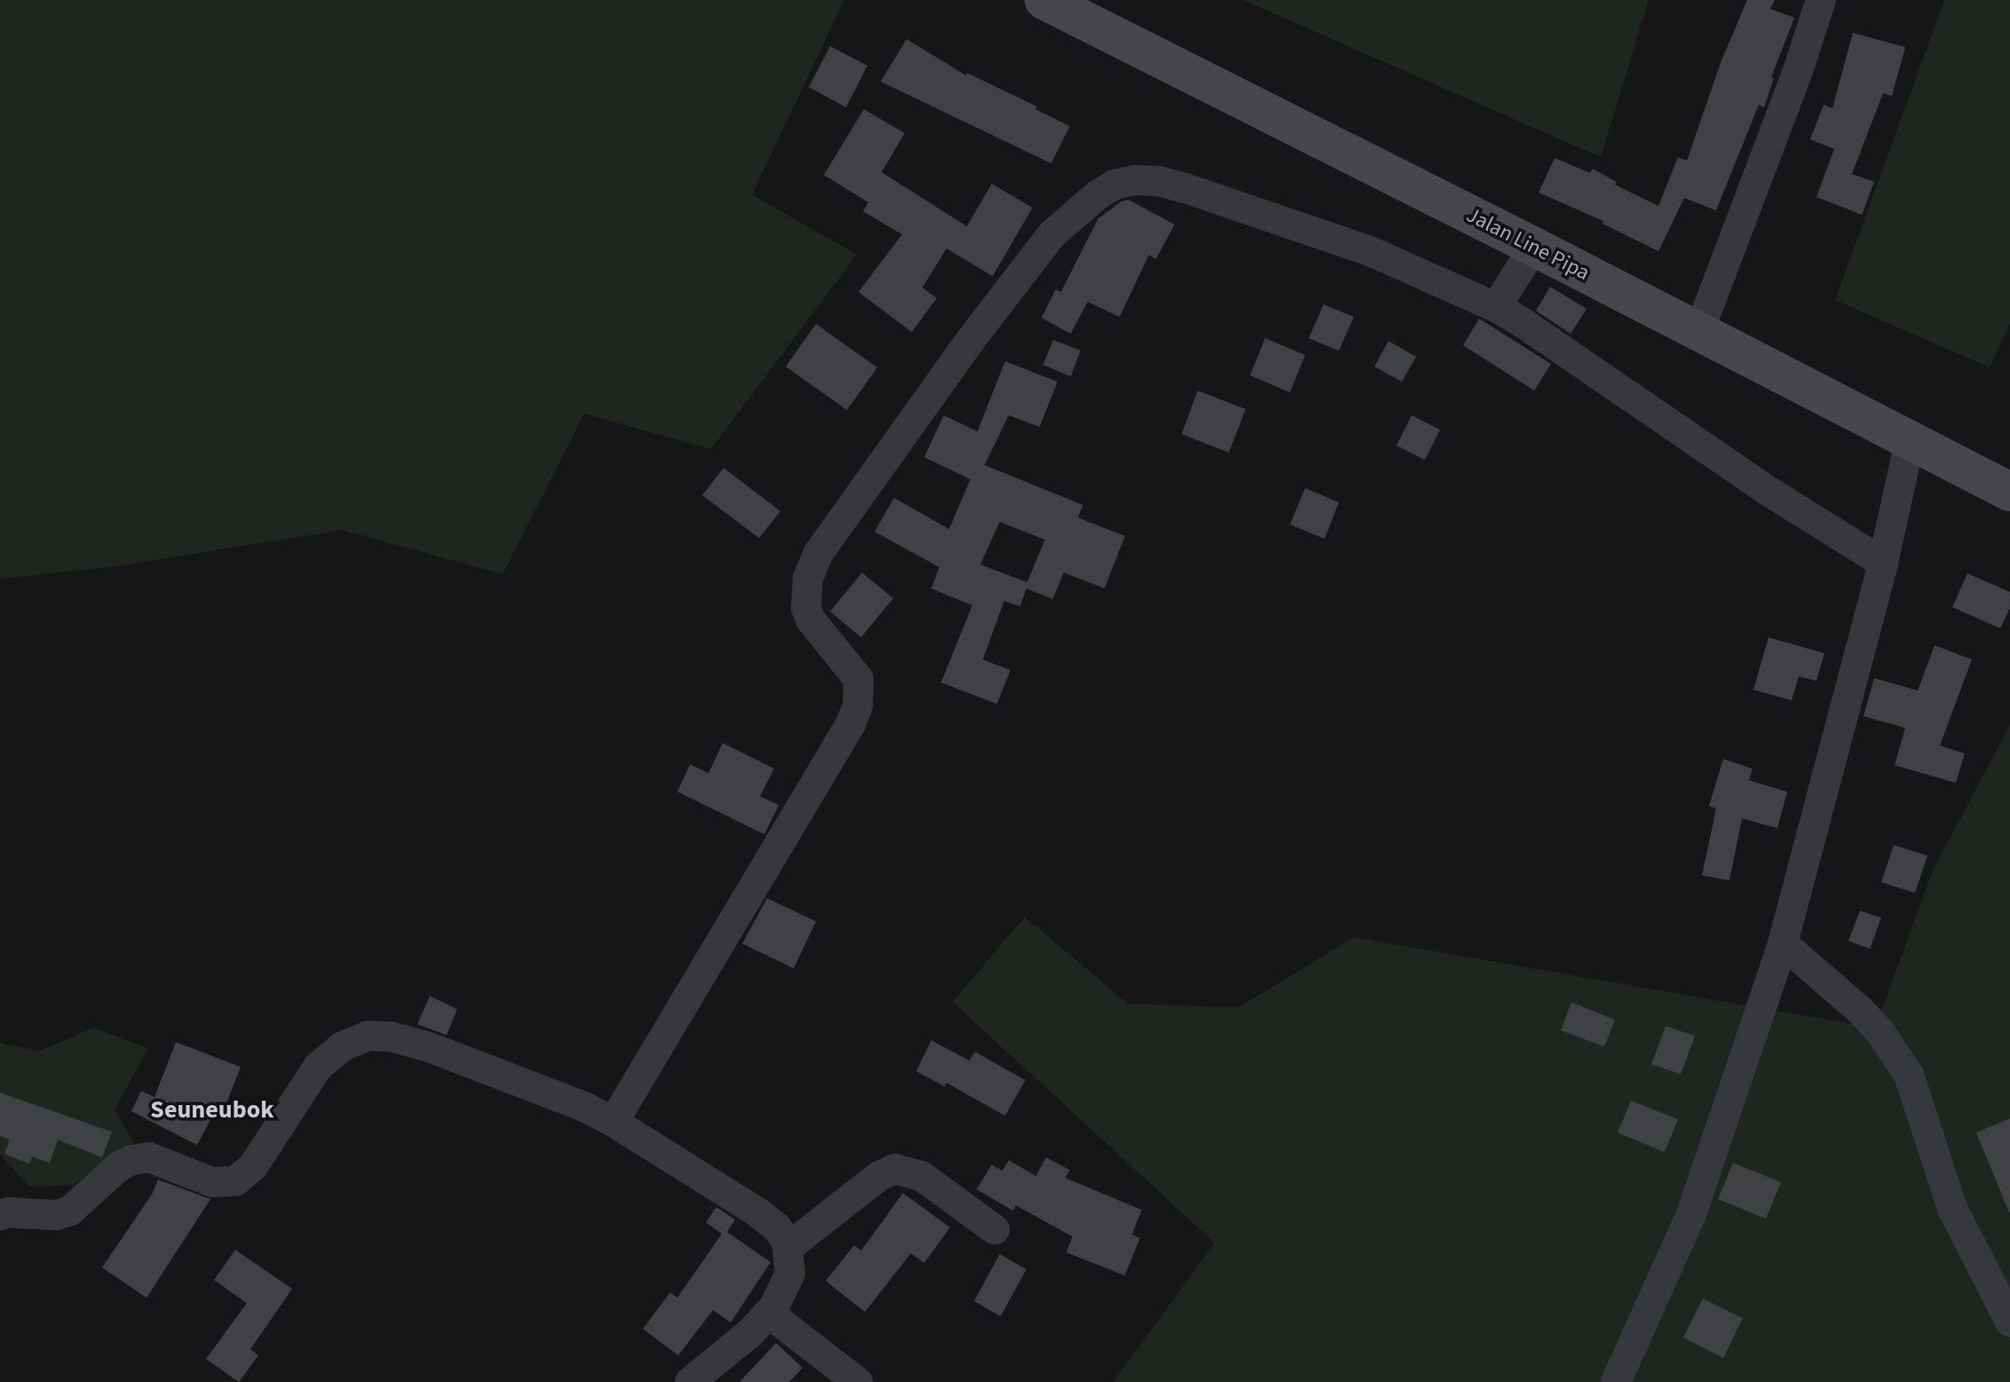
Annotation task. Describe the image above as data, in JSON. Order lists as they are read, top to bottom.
{
  "streets": {
    "main road": ["Jalan Line Pipa"]
  },
  "districts": ["Seuneubok"]
}
